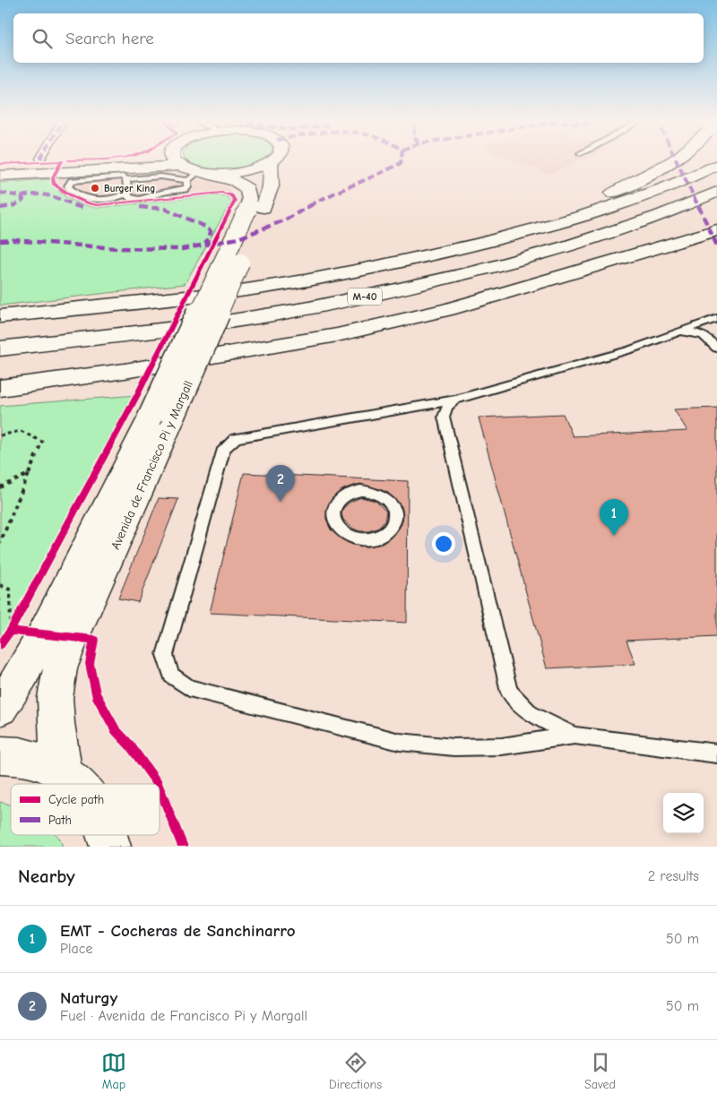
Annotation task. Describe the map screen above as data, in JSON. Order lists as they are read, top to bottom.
{
  "streets": {
    "main road": ["M-40", "Avenida de Francisco Pi y Margall"]
  },
  "places": ["Burger King"],
  "legend": ["Cycle path", "Path"],
  "page": {
    "search": "Search here",
    "pins": ["2", "1"],
    "heading": ["Nearby", "2 results"],
    "list": [
      {
        "mark": "1",
        "name": "EMT - Cocheras de Sanchinarro",
        "note": "Place",
        "value": "50 m"
      },
      {
        "mark": "2",
        "name": "Naturgy",
        "note": "Fuel · Avenida de Francisco Pi y Margall",
        "value": "50 m"
      }
    ],
    "nav": ["Map", "Directions", "Saved"]
  }
}
